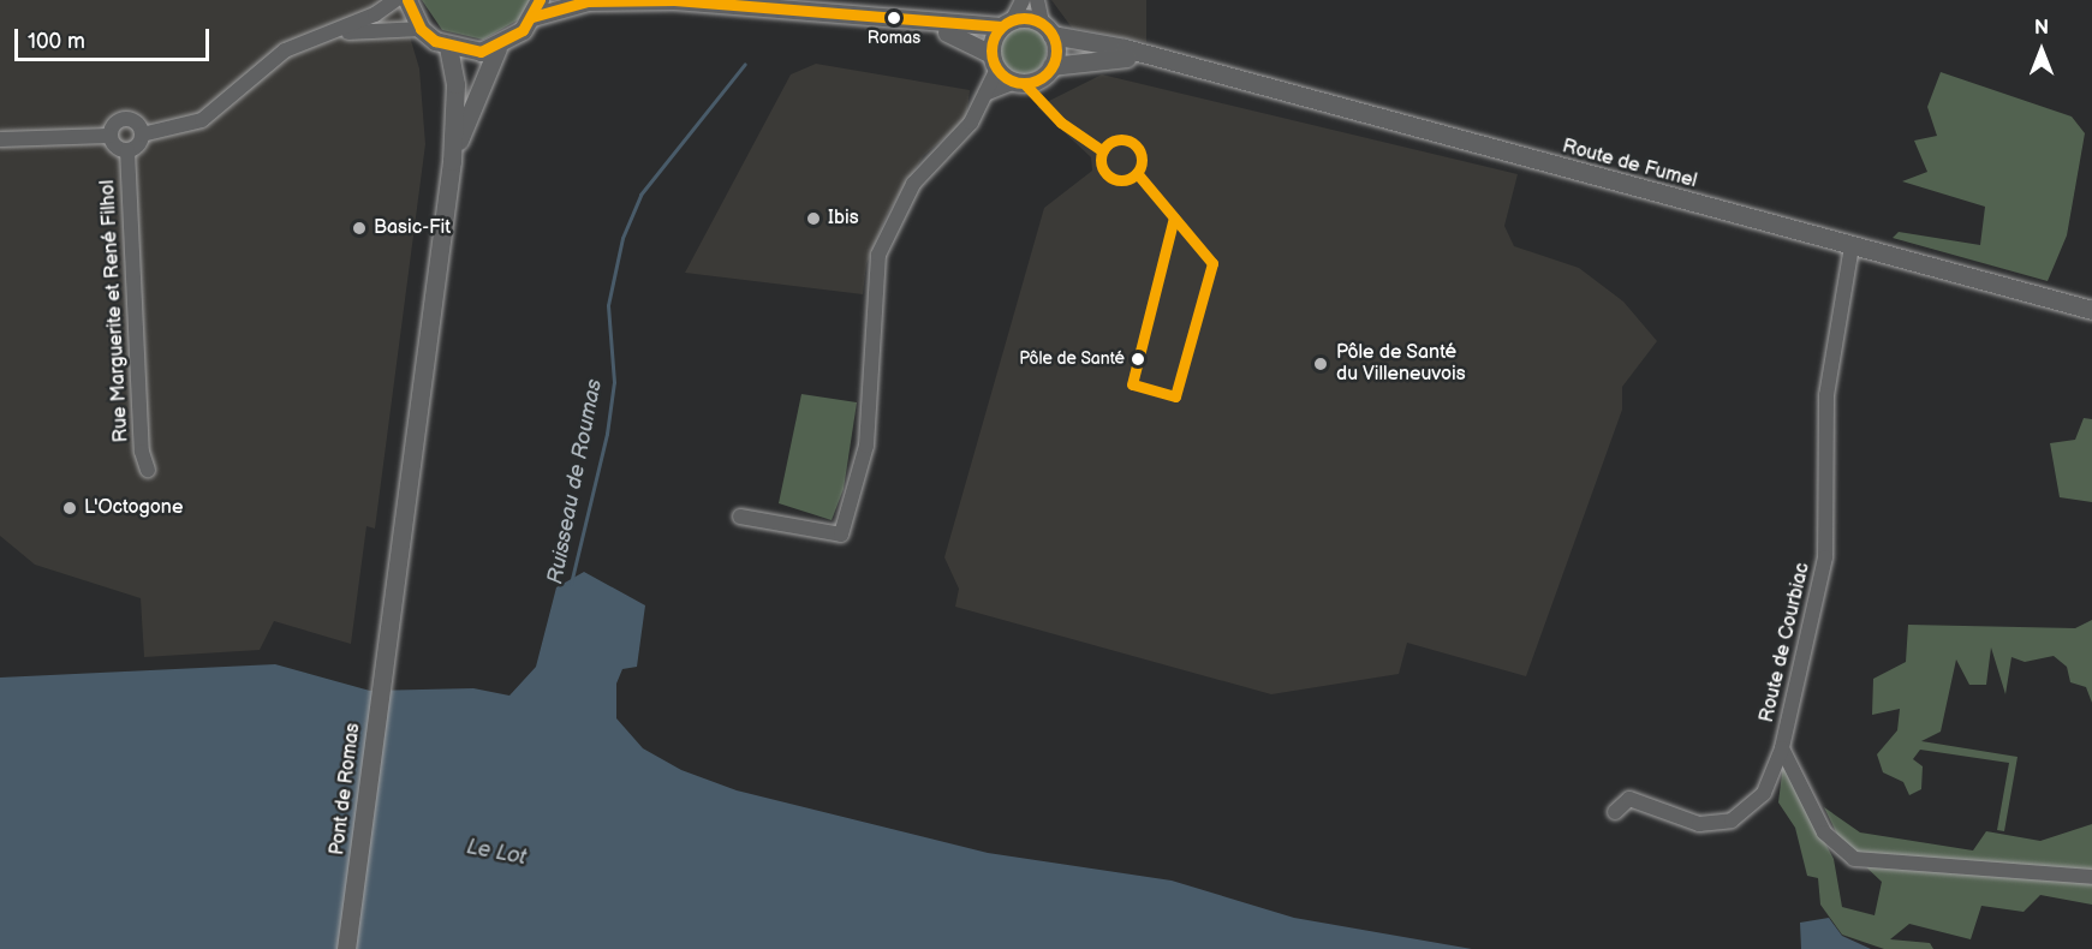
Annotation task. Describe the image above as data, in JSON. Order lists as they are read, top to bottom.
{
  "streets": {
    "main road": ["Route de Fumel", "Pont de Romas"],
    "street": ["Rue Marguerite et René Filhol", "Route de Courbiac"]
  },
  "crossings": [
    ["Route de Fumel", "Route de Courbiac"]
  ],
  "water": ["Ruisseau de Roumas", "Le Lot"],
  "places": [
    "Romas",
    "Ibis",
    "Basic-Fit",
    "Pôle de Santé",
    "Pôle de Santé du Villeneuvois",
    "L'Octogone"
  ],
  "scale_bar": "100 m",
  "north": "top"
}
